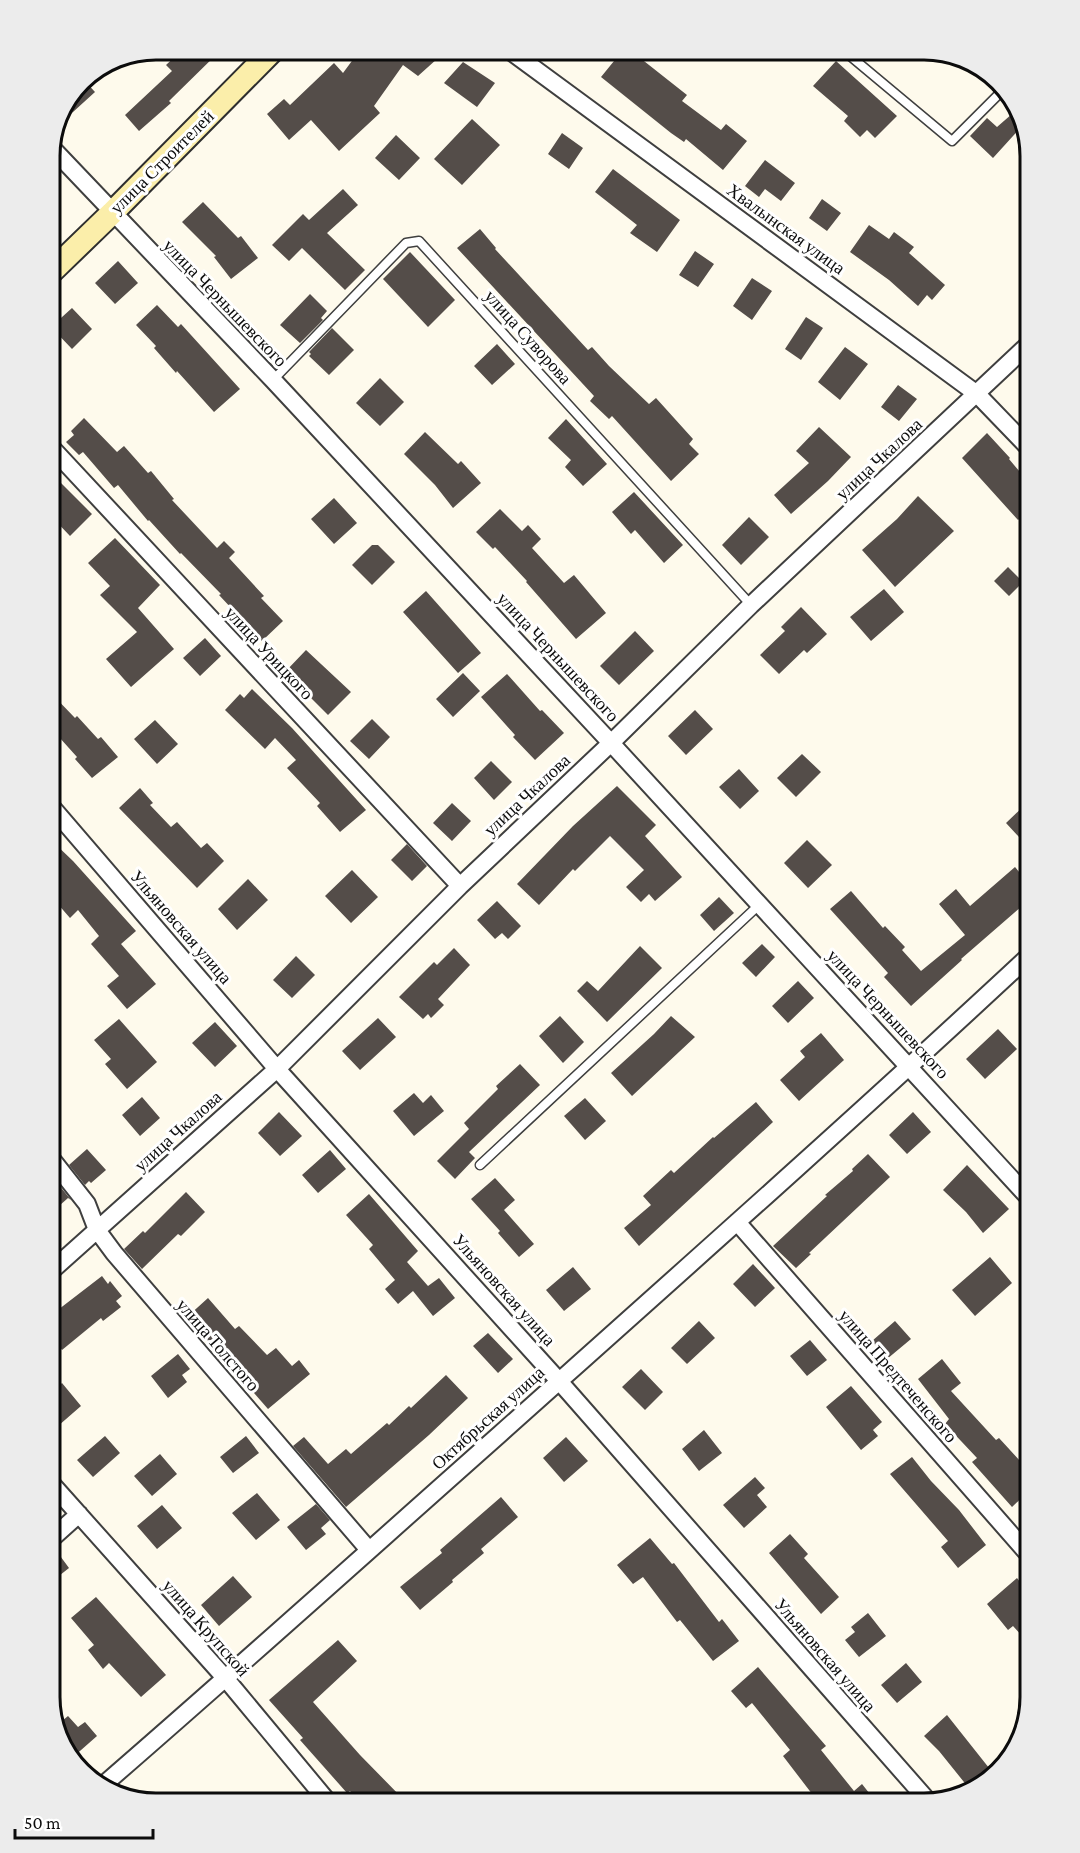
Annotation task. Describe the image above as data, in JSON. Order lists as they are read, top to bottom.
{
  "streets": {
    "street": [
      "улица Строителей",
      "Хвалынская улица",
      "улица Чернышевского",
      "улица Чкалова",
      "улица Урицкого",
      "Ульяновская улица",
      "улица Толстого",
      "улица Предтеченского",
      "Октябрьская улица",
      "улица Крупской"
    ],
    "lane": ["улица Суворова"]
  },
  "crossings": [
    ["улица Строителей", "улица Чернышевского"],
    ["Хвалынская улица", "улица Чкалова"],
    ["улица Чернышевского", "улица Суворова"],
    ["улица Чернышевского", "улица Чкалова"],
    ["улица Чернышевского", "Октябрьская улица"],
    ["улица Суворова", "улица Чкалова"],
    ["улица Чкалова", "улица Урицкого"],
    ["улица Чкалова", "Ульяновская улица"],
    ["улица Чкалова", "улица Толстого"],
    ["Ульяновская улица", "Октябрьская улица"],
    ["улица Толстого", "Октябрьская улица"],
    ["улица Предтеченского", "Октябрьская улица"],
    ["Октябрьская улица", "улица Крупской"]
  ],
  "scale_bar": "50 m"
}
